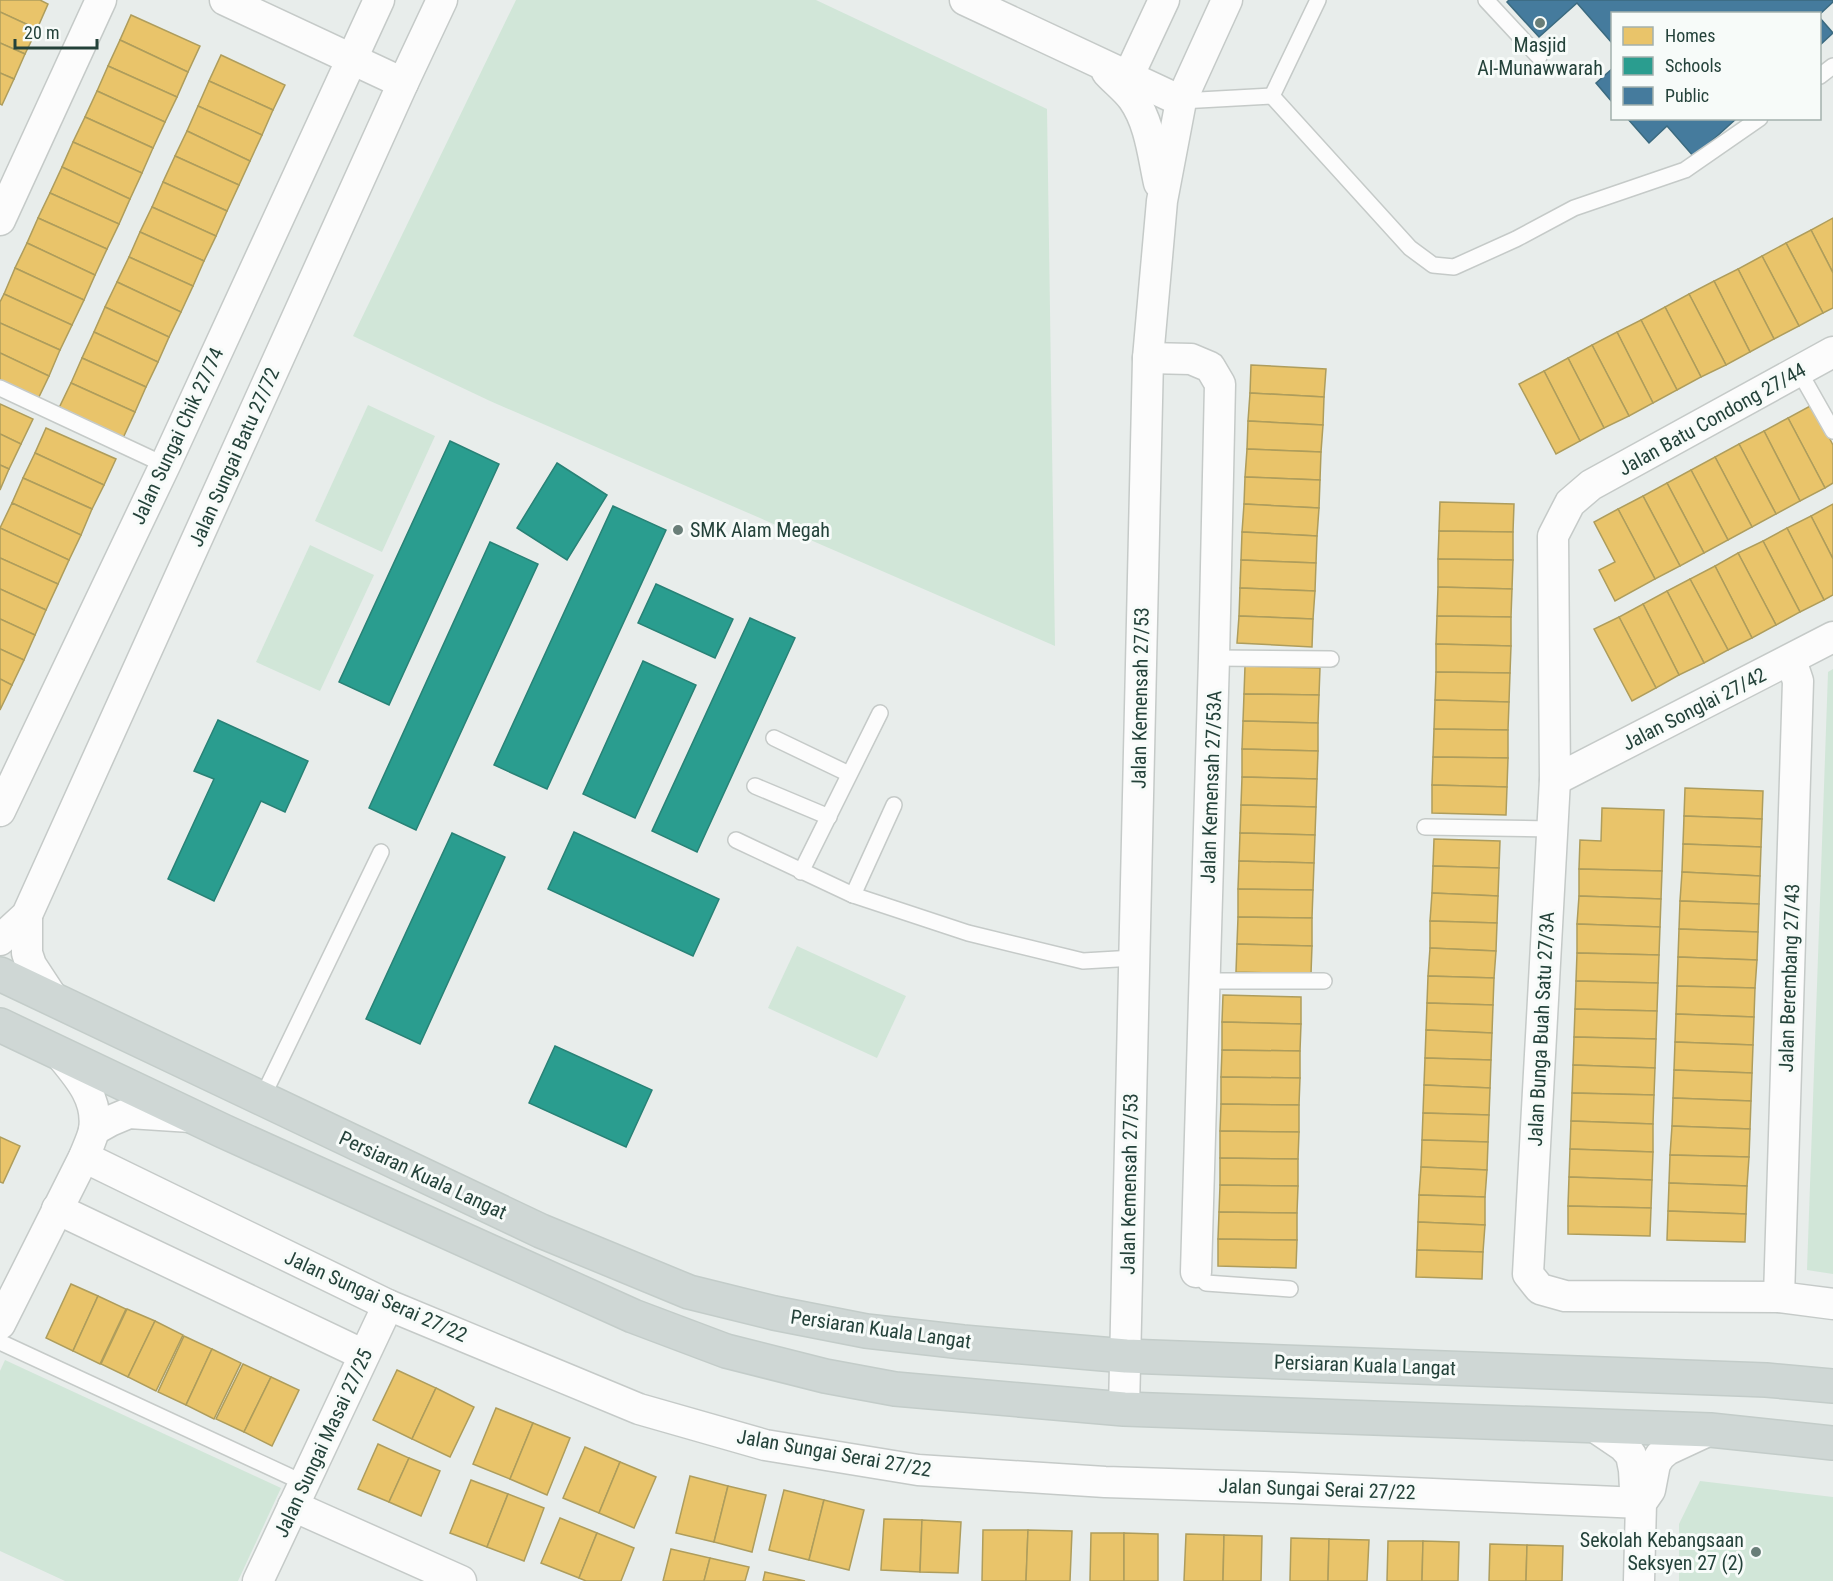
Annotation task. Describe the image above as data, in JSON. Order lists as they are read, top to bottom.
{
  "streets": {
    "main road": ["Persiaran Kuala Langat"],
    "street": [
      "Jalan Batu Condong 27/44",
      "Jalan Sungai Chik 27/74",
      "Jalan Sungai Batu 27/72",
      "Jalan Kemensah 27/53",
      "Jalan Songlai 27/42",
      "Jalan Kemensah 27/53A",
      "Jalan Berembang 27/43",
      "Jalan Bunga Buah Satu 27/3A",
      "Jalan Sungai Serai 27/22",
      "Jalan Sungai Masai 27/25"
    ]
  },
  "crossings": [
    ["Jalan Batu Condong 27/44", "Jalan Bunga Buah Satu 27/3A"],
    ["Jalan Kemensah 27/53", "Jalan Kemensah 27/53A"],
    ["Jalan Kemensah 27/53", "Persiaran Kuala Langat"],
    ["Jalan Songlai 27/42", "Jalan Berembang 27/43"],
    ["Jalan Songlai 27/42", "Jalan Bunga Buah Satu 27/3A"],
    ["Jalan Berembang 27/43", "Jalan Bunga Buah Satu 27/3A"],
    ["Jalan Sungai Serai 27/22", "Jalan Sungai Masai 27/25"]
  ],
  "places": ["Masjid Al-Munawwarah", "SMK Alam Megah", "Sekolah Kebangsaan Seksyen 27 (2)"],
  "legend": ["Homes", "Schools", "Public"],
  "scale_bar": "20 m"
}
